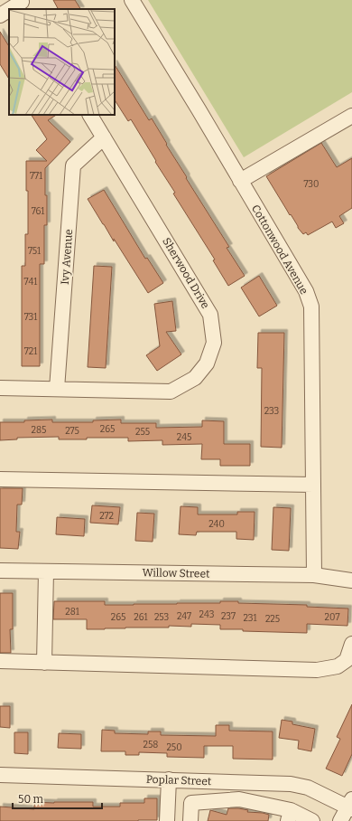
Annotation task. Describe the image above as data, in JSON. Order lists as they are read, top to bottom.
{
  "streets": {
    "street": [
      "Cottonwood Avenue",
      "Ivy Avenue",
      "Sherwood Drive",
      "Willow Street",
      "Poplar Street"
    ]
  },
  "crossings": [
    ["Cottonwood Avenue", "Willow Street"],
    ["Ivy Avenue", "Sherwood Drive"]
  ],
  "house_numbers": [
    "771",
    "730",
    "761",
    "751",
    "741",
    "731",
    "721",
    "233",
    "265",
    "285",
    "275",
    "255",
    "245",
    "272",
    "240",
    "281",
    "243",
    "247",
    "237",
    "265",
    "261",
    "253",
    "207",
    "231",
    "225",
    "258",
    "250"
  ],
  "scale_bar": "50 m"
}
